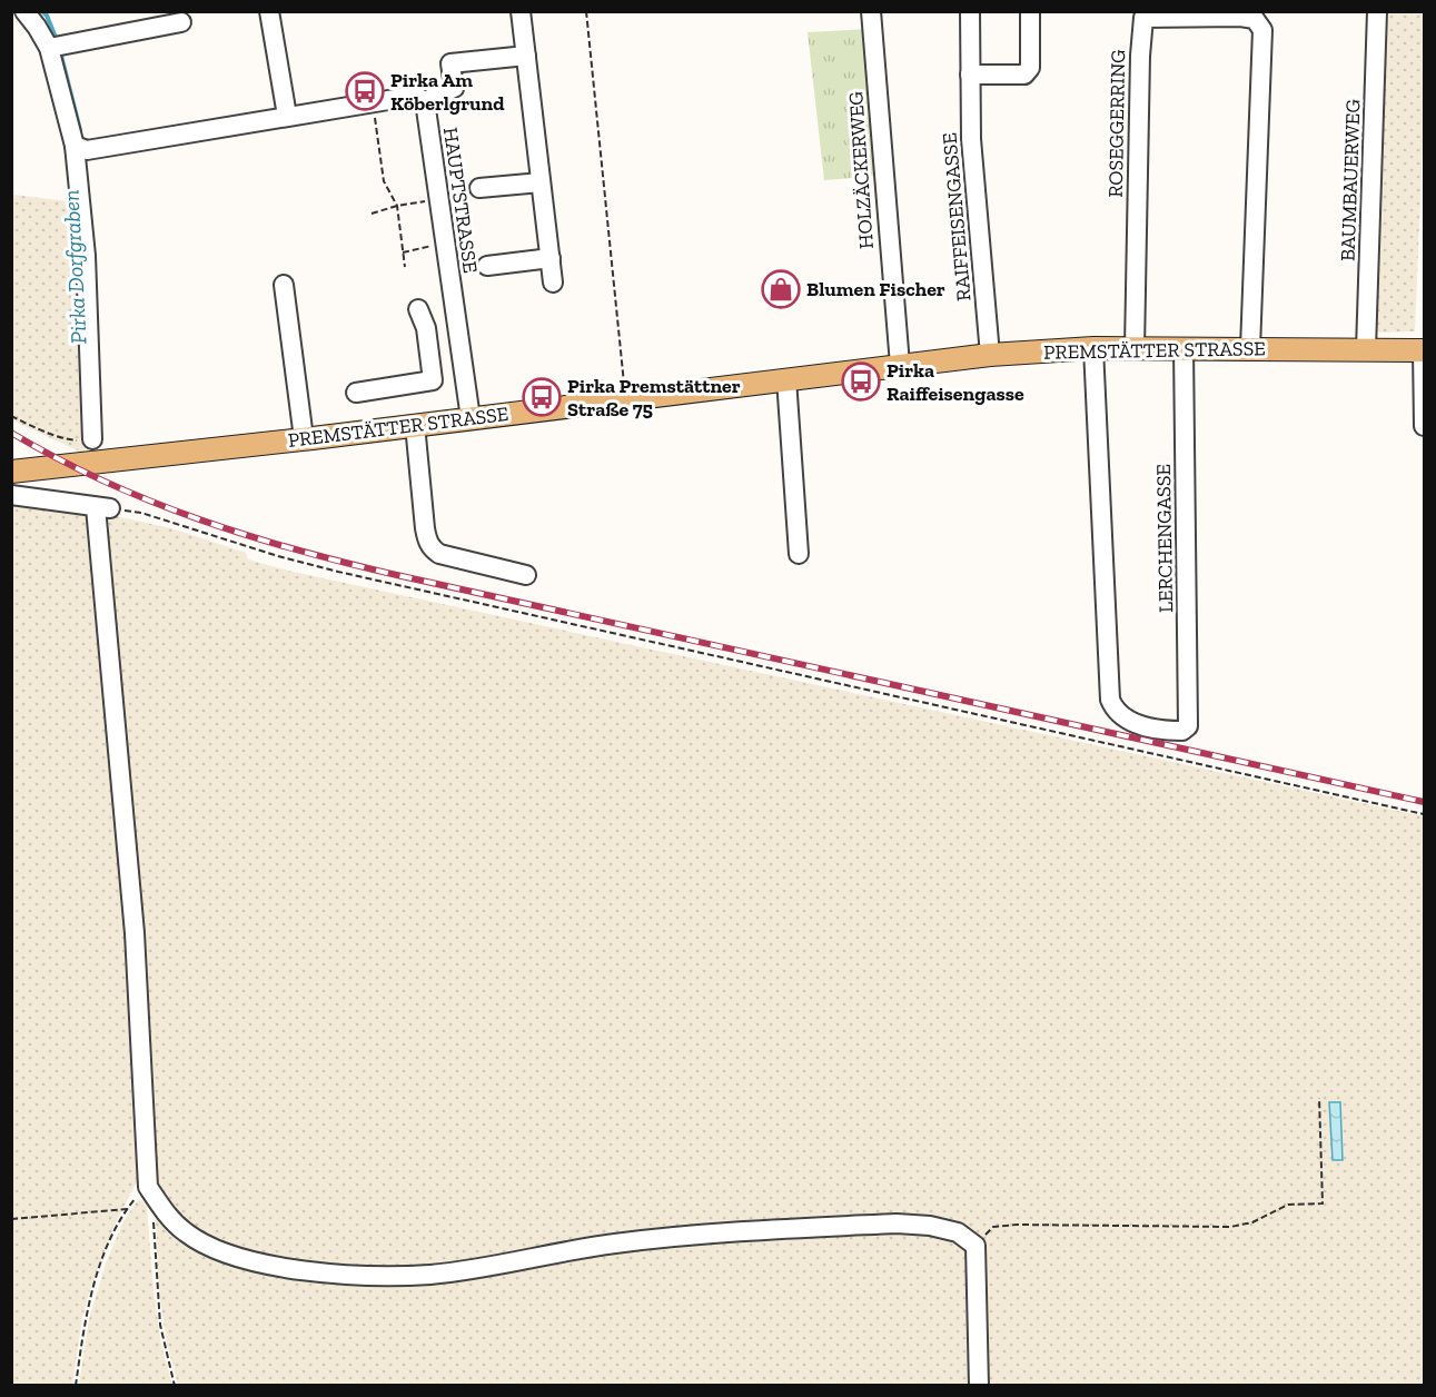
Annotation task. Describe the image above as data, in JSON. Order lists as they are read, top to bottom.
{
  "streets": {
    "main road": ["PREMSTÄTTER STRASSE"],
    "street": [
      "ROSEGGERRING",
      "HOLZÄCKERWEG",
      "BAUMBAUERWEG",
      "HAUPTSTRASSE",
      "RAIFFEISENGASSE",
      "LERCHENGASSE"
    ]
  },
  "crossings": [
    ["ROSEGGERRING", "PREMSTÄTTER STRASSE"],
    ["HOLZÄCKERWEG", "PREMSTÄTTER STRASSE"],
    ["BAUMBAUERWEG", "PREMSTÄTTER STRASSE"],
    ["HAUPTSTRASSE", "PREMSTÄTTER STRASSE"],
    ["RAIFFEISENGASSE", "PREMSTÄTTER STRASSE"],
    ["PREMSTÄTTER STRASSE", "LERCHENGASSE"]
  ],
  "water": ["Pirka Dorfgraben"],
  "places": {
    "bus stop": ["Pirka Am Köberlgrund", "Pirka Raiffeisengasse", "Pirka Premstättner Straße 75"],
    "shop": ["Blumen Fischer"]
  }
}
